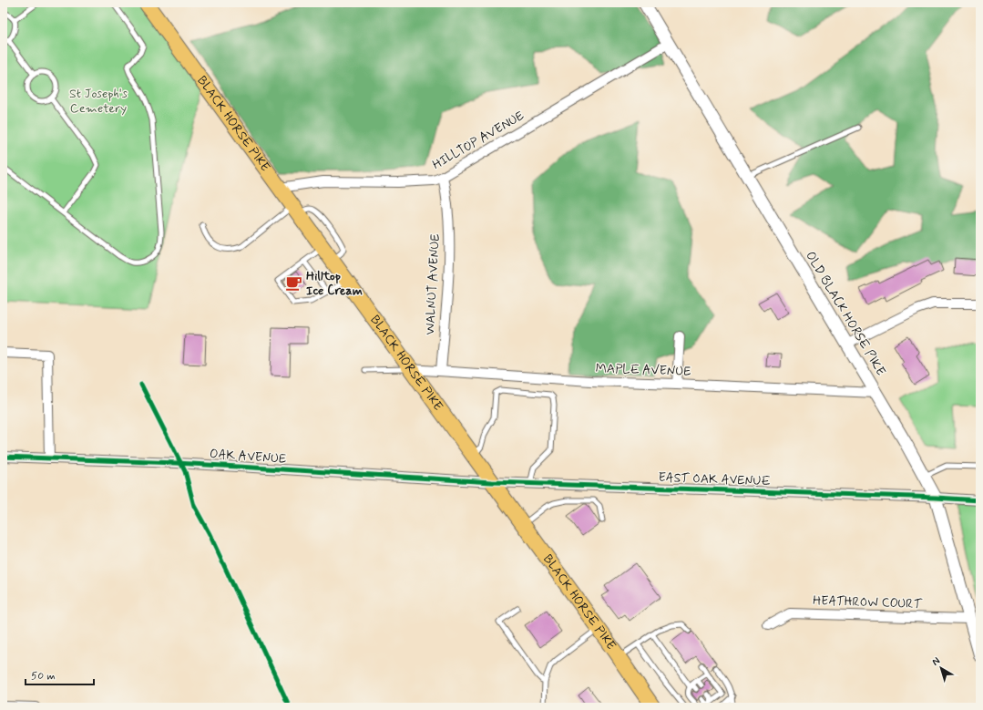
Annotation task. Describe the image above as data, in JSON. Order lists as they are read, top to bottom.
{
  "streets": {
    "main road": ["BLACK HORSE PIKE"],
    "street": [
      "HILLTOP AVENUE",
      "WALNUT AVENUE",
      "OLD BLACK HORSE PIKE",
      "MAPLE AVENUE",
      "OAK AVENUE",
      "EAST OAK AVENUE",
      "HEATHROW COURT"
    ]
  },
  "crossings": [
    ["BLACK HORSE PIKE", "HILLTOP AVENUE"],
    ["BLACK HORSE PIKE", "MAPLE AVENUE"],
    ["BLACK HORSE PIKE", "OAK AVENUE"],
    ["BLACK HORSE PIKE", "EAST OAK AVENUE"],
    ["HILLTOP AVENUE", "WALNUT AVENUE"],
    ["HILLTOP AVENUE", "OLD BLACK HORSE PIKE"],
    ["WALNUT AVENUE", "MAPLE AVENUE"],
    ["OLD BLACK HORSE PIKE", "MAPLE AVENUE"],
    ["OLD BLACK HORSE PIKE", "EAST OAK AVENUE"],
    ["OLD BLACK HORSE PIKE", "HEATHROW COURT"],
    ["OAK AVENUE", "EAST OAK AVENUE"]
  ],
  "parks": ["St Joseph's Cemetery"],
  "places": {
    "cafe": ["Hilltop Ice Cream"]
  },
  "scale_bar": "50 m",
  "north": "top left"
}
